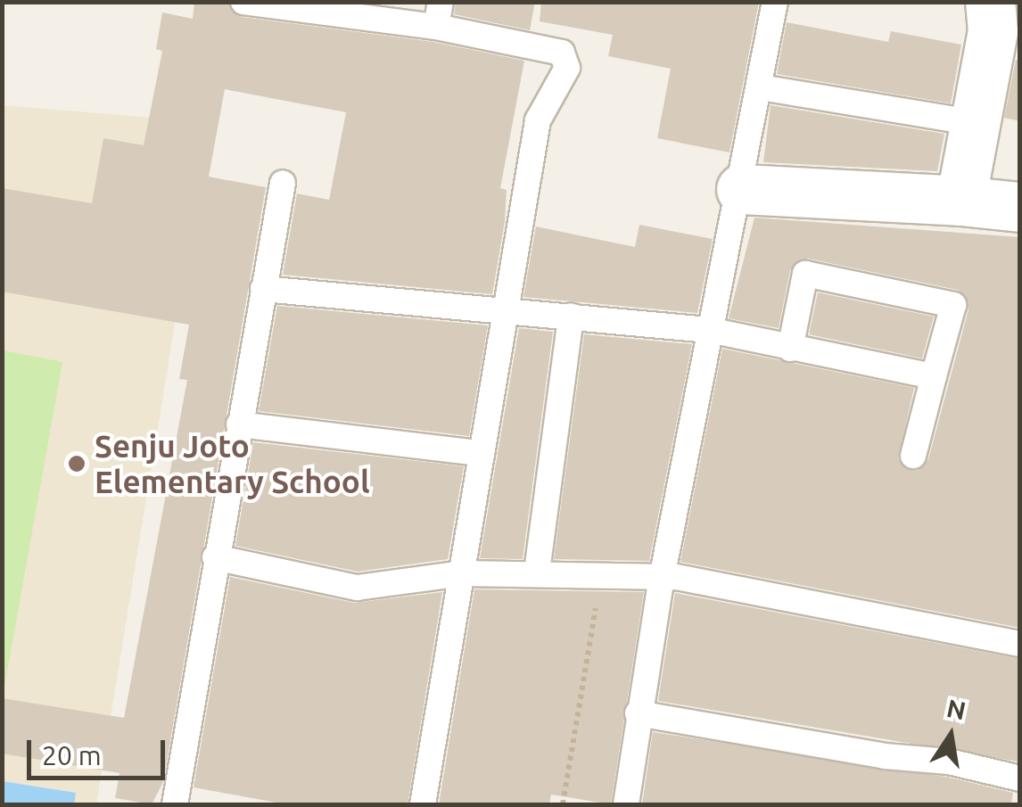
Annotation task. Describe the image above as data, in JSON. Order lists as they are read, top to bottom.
{
  "places": ["Senju Joto Elementary School"],
  "scale_bar": "20 m",
  "north": "top"
}
